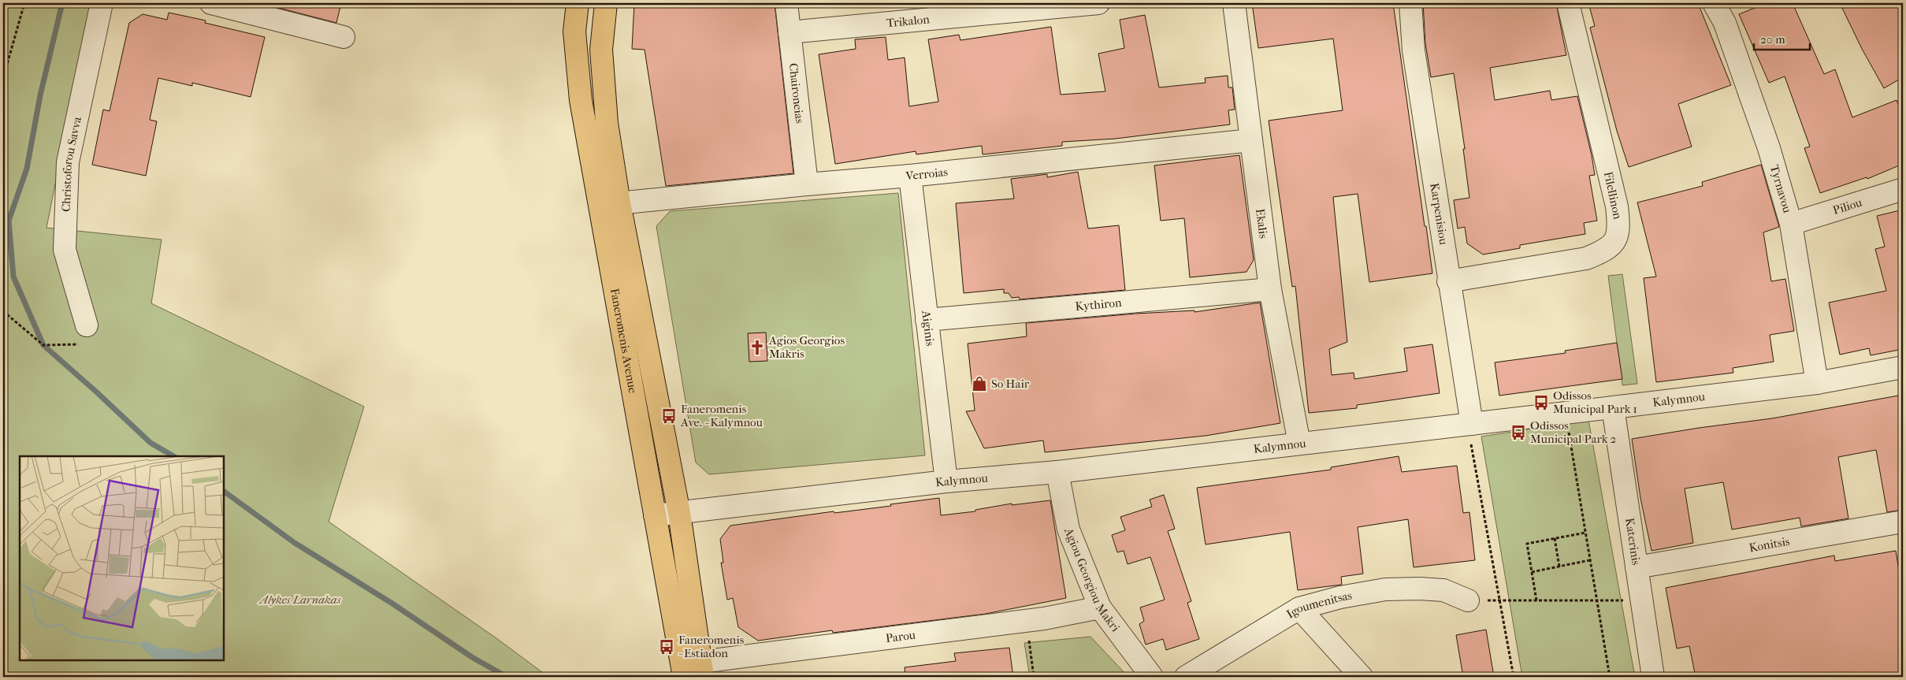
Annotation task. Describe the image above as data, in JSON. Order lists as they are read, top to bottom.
{
  "streets": {
    "main road": ["Faneromenis Avenue"],
    "street": [
      "Trikalon",
      "Chaironeias",
      "Christoforou Savva",
      "Verroias",
      "Tyrnavou",
      "Filellinon",
      "Piliou",
      "Karpenisiou",
      "Ekalis",
      "Kythiron",
      "Aiginis",
      "Kalymnou",
      "Katerinis",
      "Konitsis",
      "Agiou Georgiou Makri",
      "Igoumenitsas",
      "Parou"
    ]
  },
  "crossings": [
    ["Trikalon", "Chaironeias"],
    ["Chaironeias", "Verroias"],
    ["Verroias", "Ekalis"],
    ["Verroias", "Aiginis"],
    ["Verroias", "Faneromenis Avenue"],
    ["Tyrnavou", "Piliou"],
    ["Tyrnavou", "Kalymnou"],
    ["Filellinon", "Karpenisiou"],
    ["Karpenisiou", "Kalymnou"],
    ["Ekalis", "Kythiron"],
    ["Ekalis", "Kalymnou"],
    ["Kythiron", "Aiginis"],
    ["Aiginis", "Kalymnou"],
    ["Faneromenis Avenue", "Kalymnou"],
    ["Faneromenis Avenue", "Parou"],
    ["Kalymnou", "Katerinis"],
    ["Kalymnou", "Agiou Georgiou Makri"],
    ["Katerinis", "Konitsis"],
    ["Agiou Georgiou Makri", "Parou"]
  ],
  "parks": ["Alykes Larnakas"],
  "places": {
    "church": ["Agios Georgios Makris"],
    "shop": ["So Hair"],
    "bus stop": [
      "Odissos Municipal Park 1",
      "Faneromenis Ave. - Kalymnou",
      "Odissos Municipal Park 2",
      "Faneromenis - Estiadon"
    ]
  },
  "scale_bar": "20 m"
}
